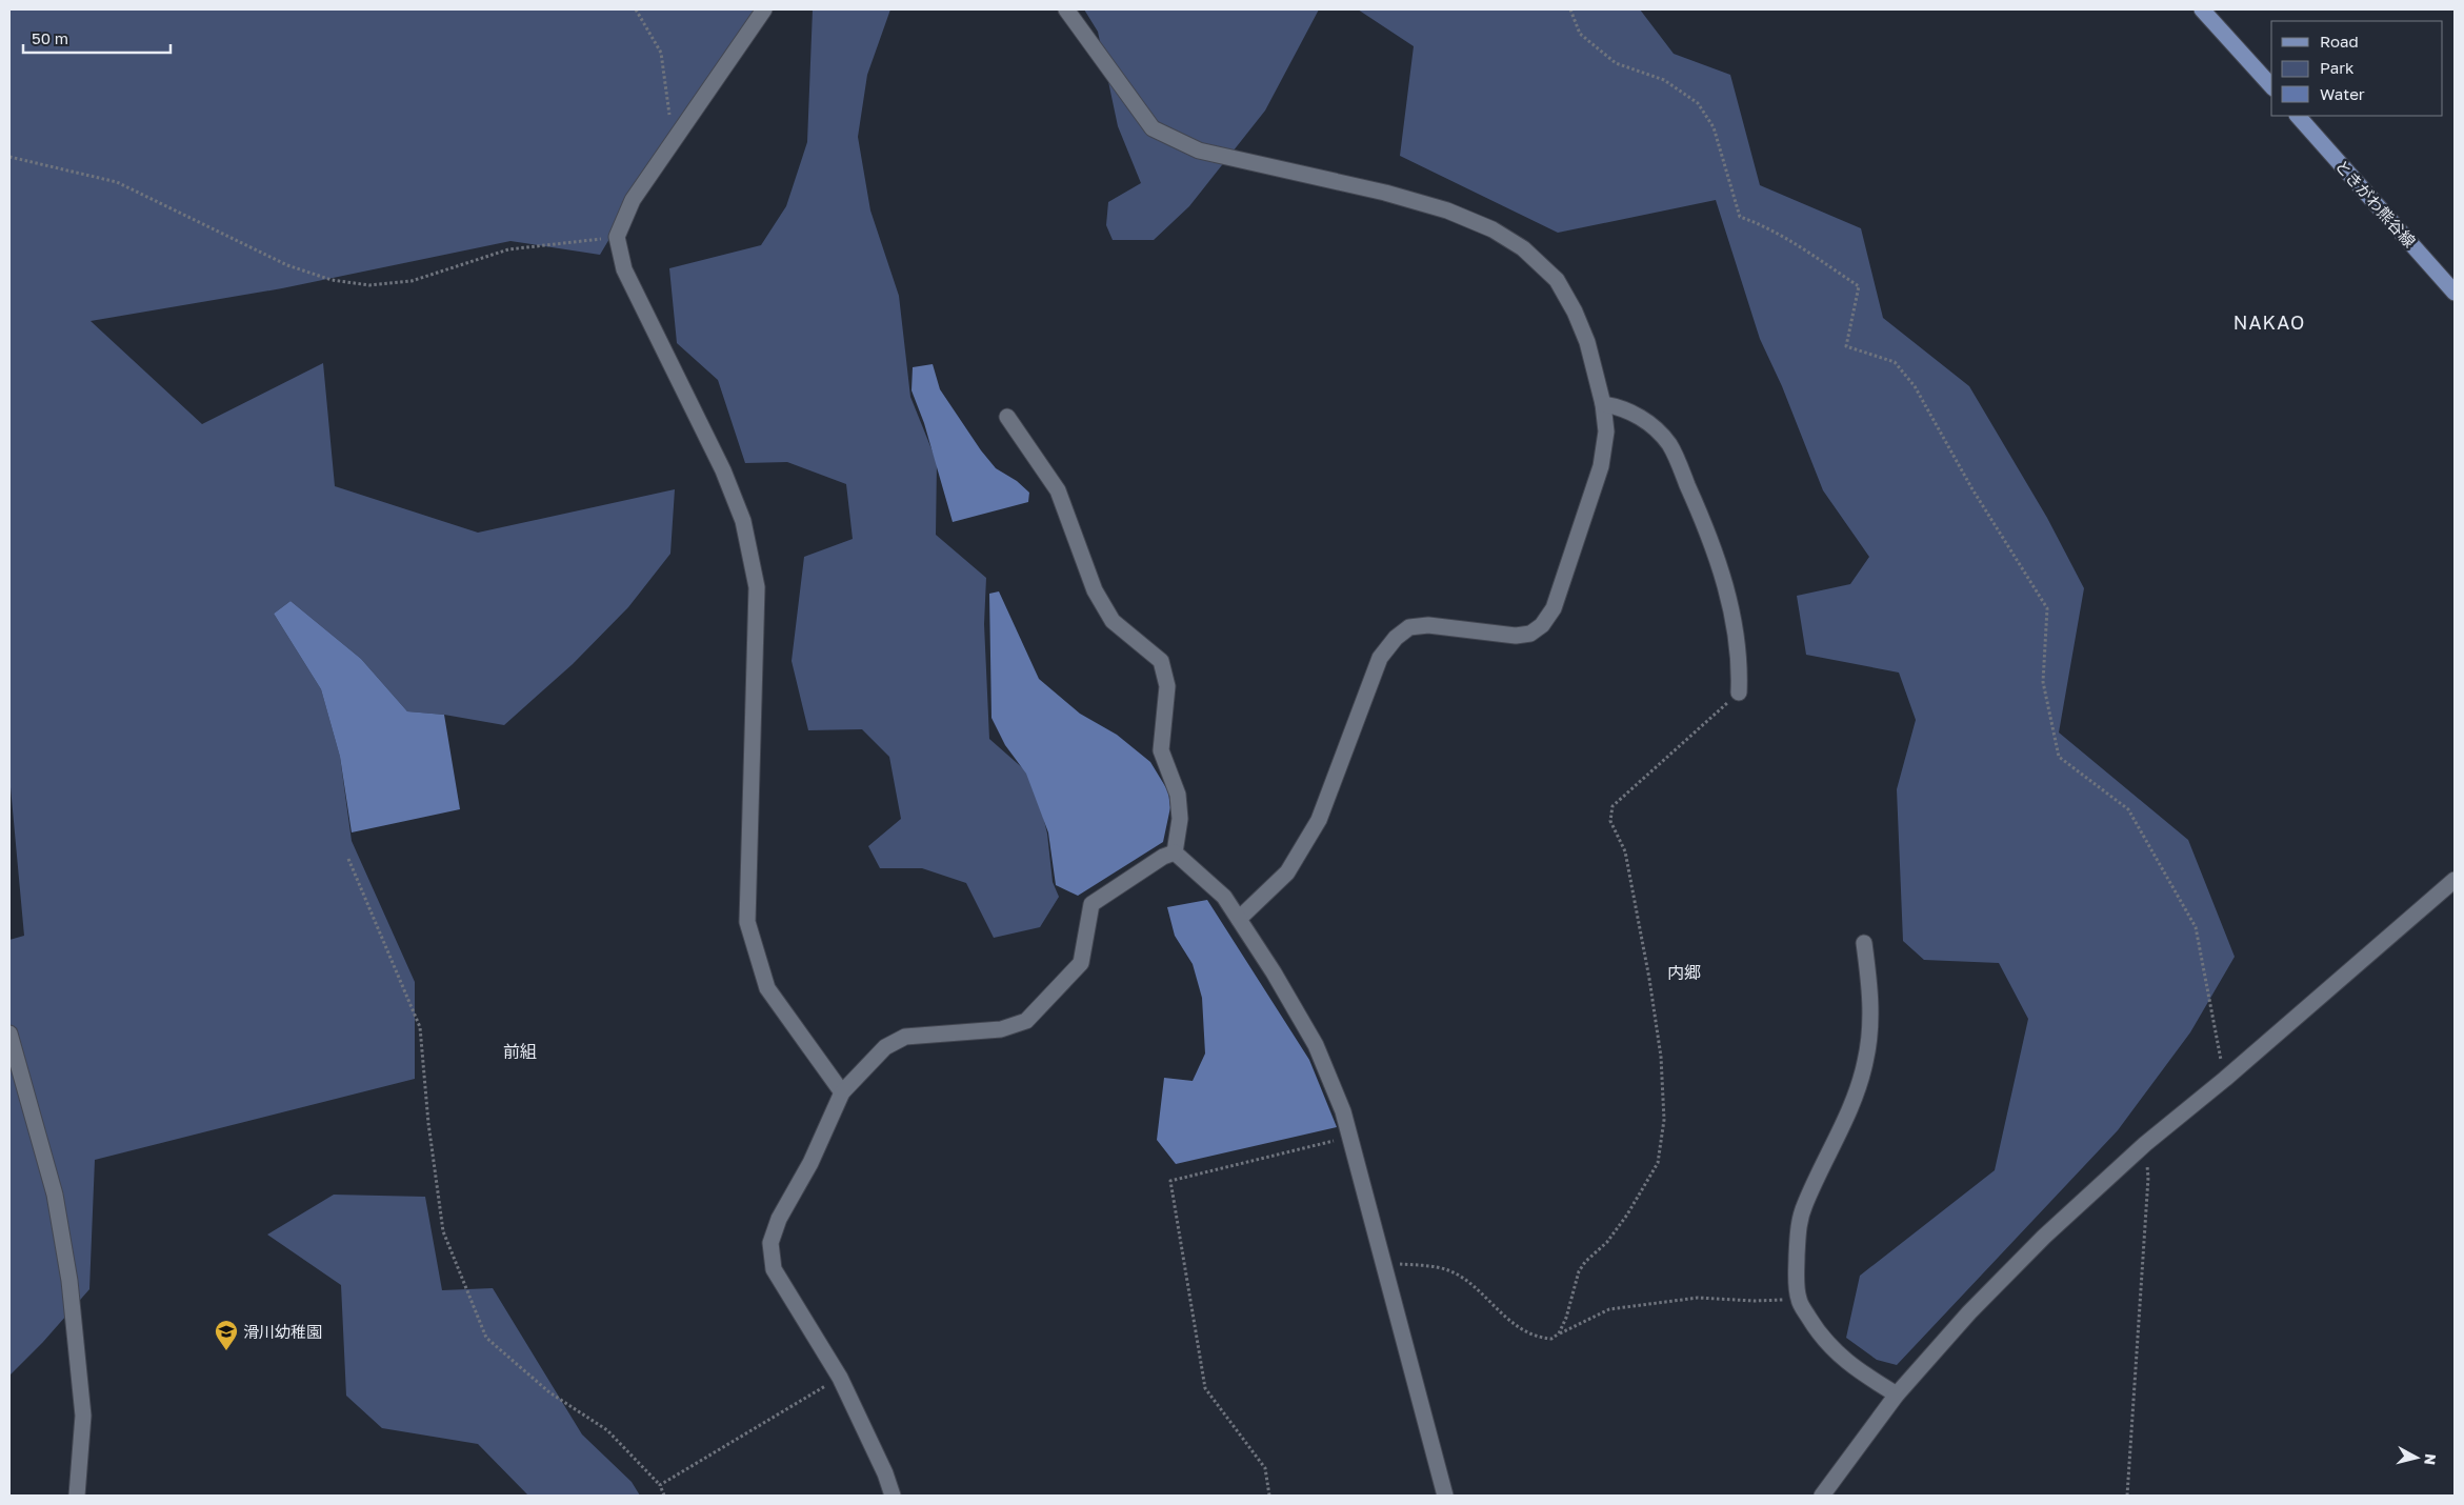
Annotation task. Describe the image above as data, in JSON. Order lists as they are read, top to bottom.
{
  "streets": {
    "main road": ["ときがわ熊谷線"]
  },
  "districts": ["NAKAO", "内郷", "前組"],
  "places": {
    "school or university": ["滑川幼稚園"]
  },
  "legend": ["Road", "Park", "Water"],
  "scale_bar": "50 m",
  "north": "right"
}
